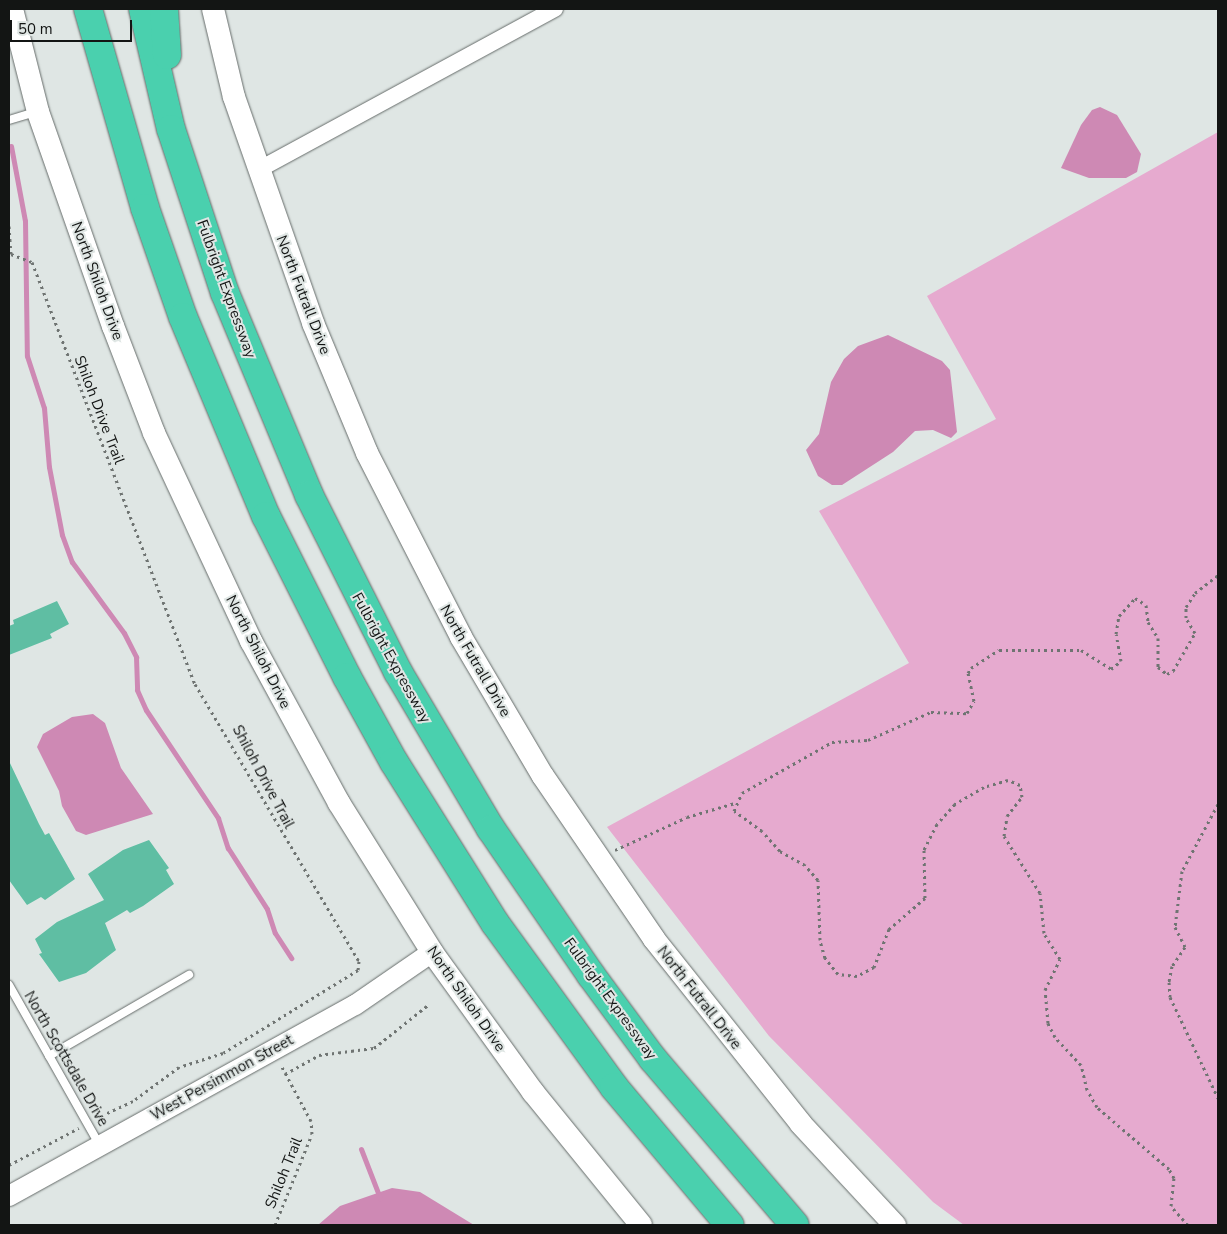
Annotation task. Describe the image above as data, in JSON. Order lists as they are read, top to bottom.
{
  "streets": {
    "highway": ["Fulbright Expressway"],
    "main road": ["North Shiloh Drive", "North Futrall Drive"],
    "street": ["West Persimmon Street"],
    "lane": ["North Scottsdale Drive"],
    "path": ["Shiloh Drive Trail", "Shiloh Trail"]
  },
  "crossings": [
    ["North Shiloh Drive", "West Persimmon Street"],
    ["Shiloh Drive Trail", "North Scottsdale Drive"],
    ["North Scottsdale Drive", "West Persimmon Street"],
    ["West Persimmon Street", "Shiloh Trail"]
  ],
  "scale_bar": "50 m"
}
